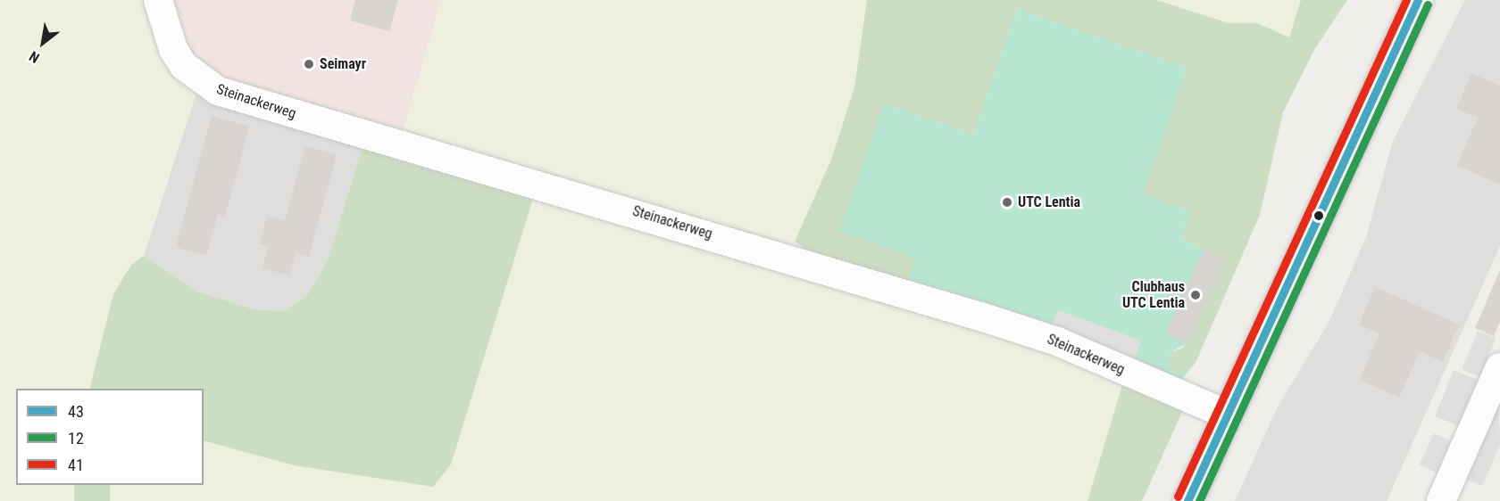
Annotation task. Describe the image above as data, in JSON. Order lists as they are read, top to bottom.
{
  "streets": {
    "street": ["Steinackerweg"]
  },
  "places": ["Seimayr", "UTC Lentia", "Clubhaus UTC Lentia"],
  "lines": ["transit line 43", "transit line 41", "transit line 12"],
  "legend": ["43", "12", "41"],
  "north": "bottom left"
}
